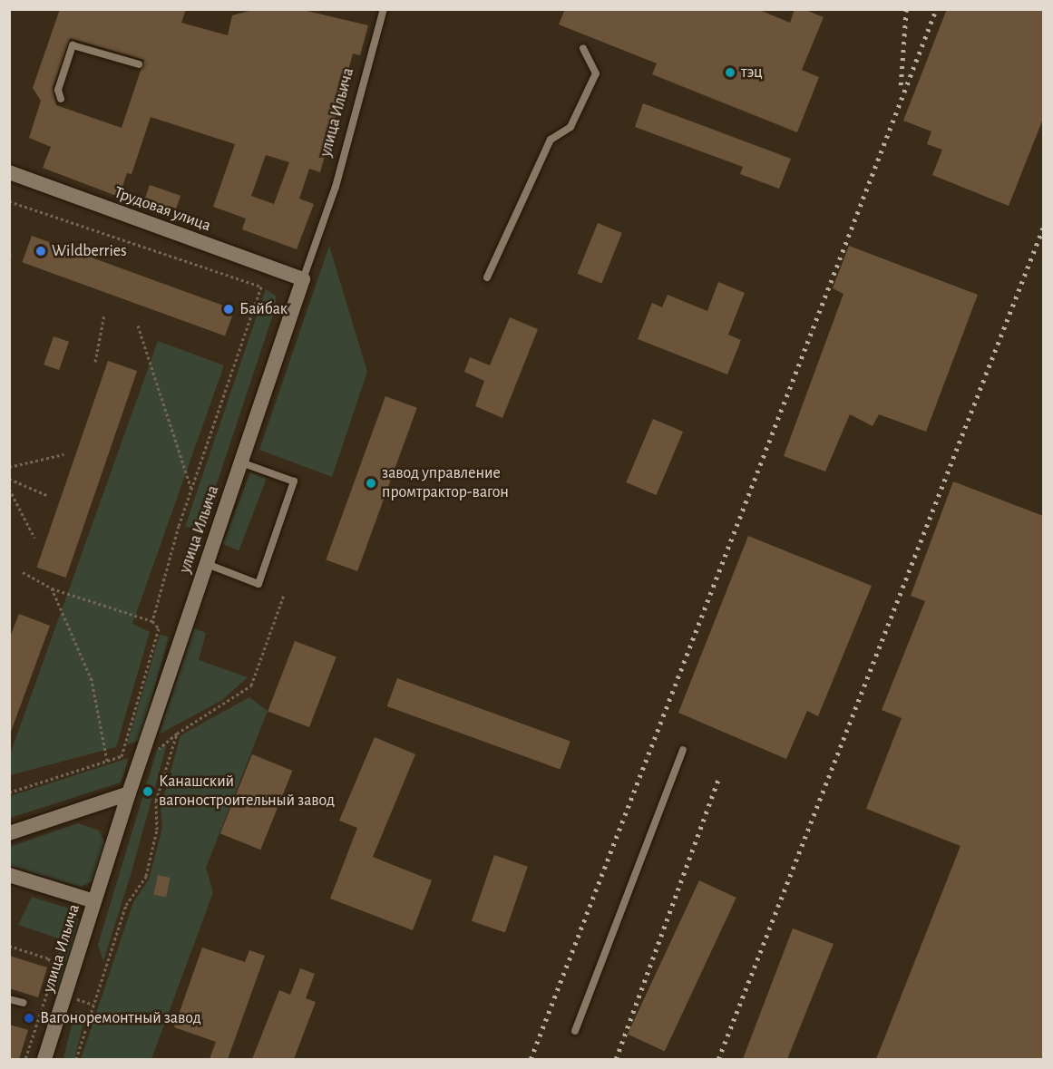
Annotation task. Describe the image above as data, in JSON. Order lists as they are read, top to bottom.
{
  "streets": {
    "street": ["улица Ильича", "Трудовая улица"]
  },
  "crossings": [
    ["улица Ильича", "Трудовая улица"]
  ],
  "places": [
    "тэц",
    "Wildberries",
    "Байбак",
    "завод управление промтрактор-вагон",
    "Канашский вагоностроительный завод",
    "Вагоноремонтный завод"
  ]
}
